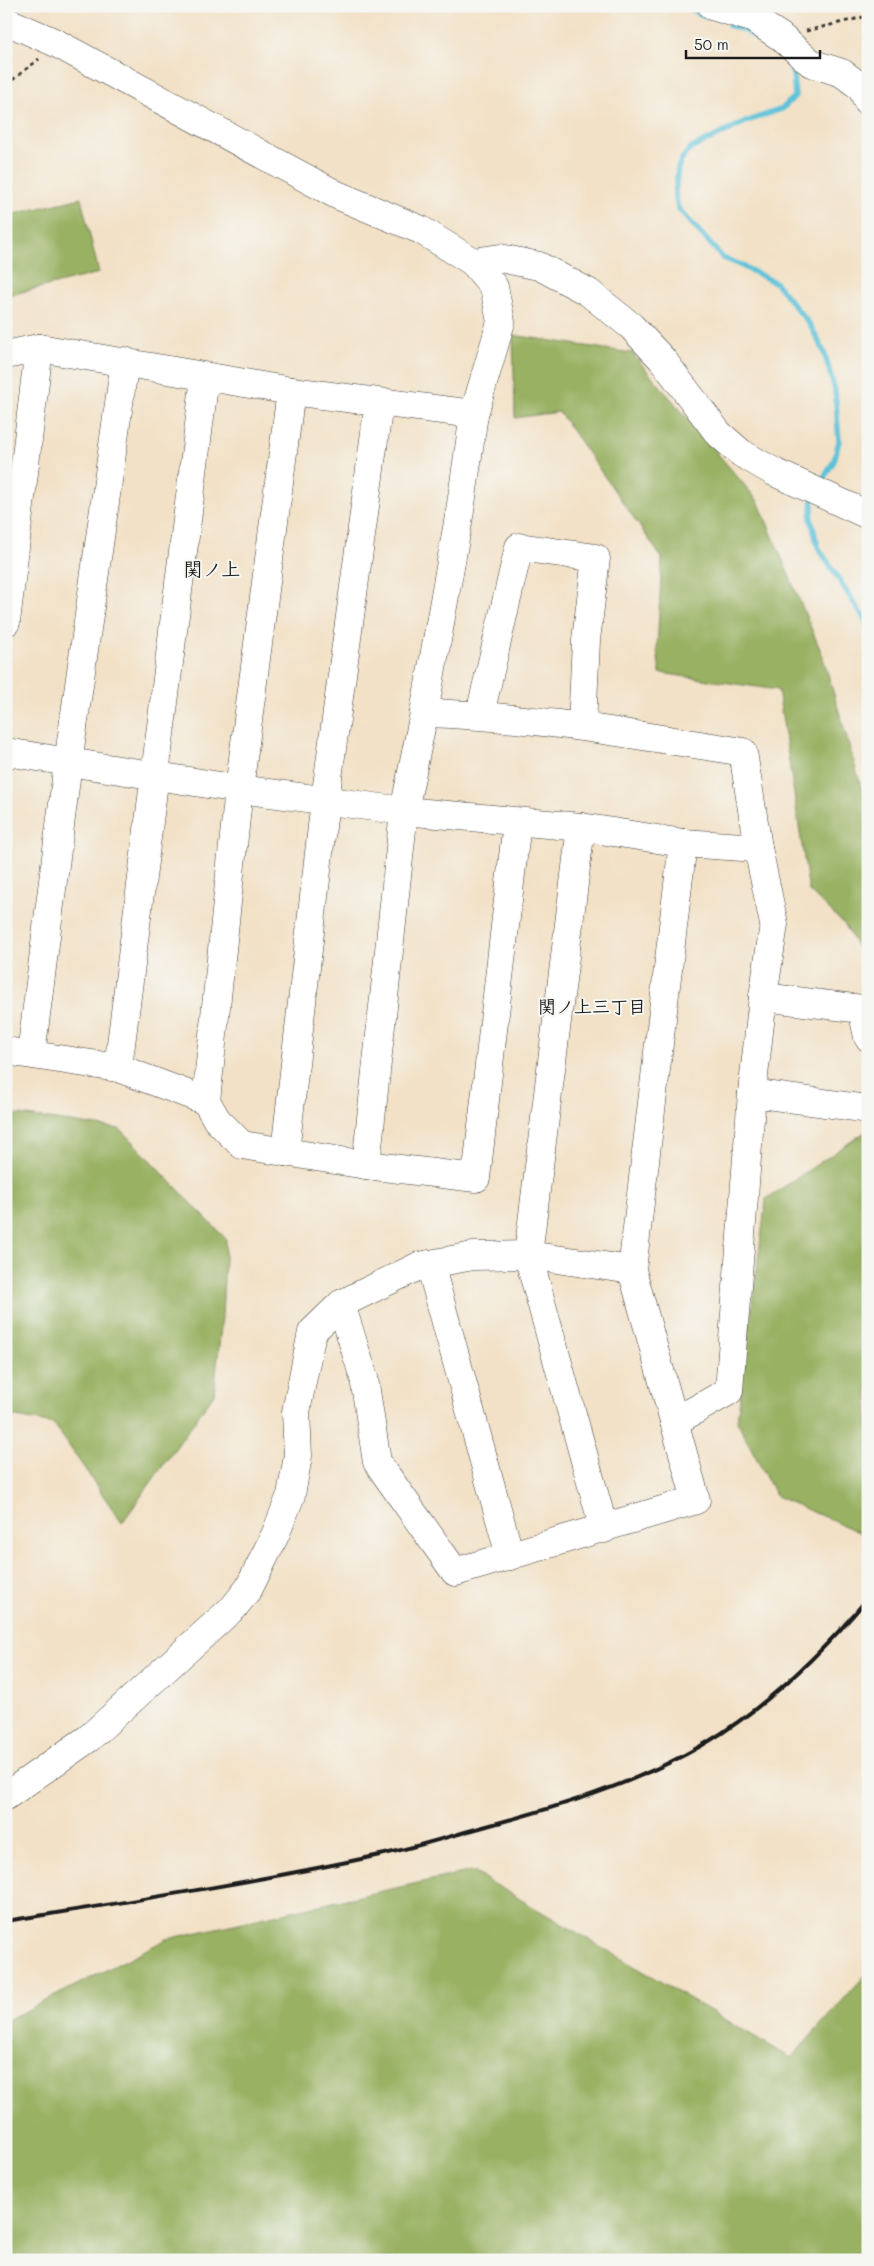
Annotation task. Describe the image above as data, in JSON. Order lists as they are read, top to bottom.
{
  "districts": ["関ノ上", "関ノ上三丁目"],
  "scale_bar": "50 m"
}
